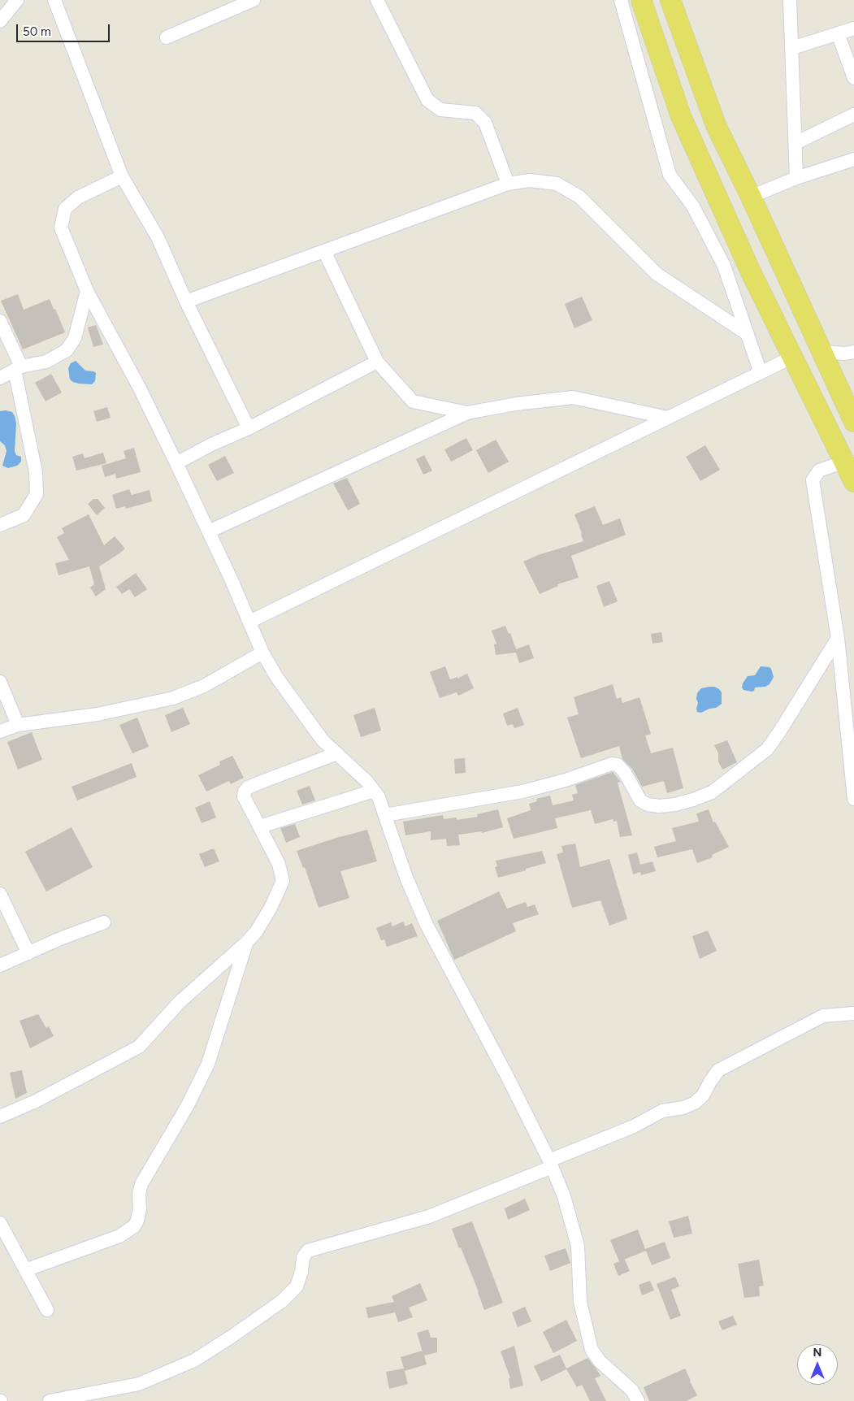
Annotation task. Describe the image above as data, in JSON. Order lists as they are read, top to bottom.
{
  "scale_bar": "50 m",
  "north": "top"
}
